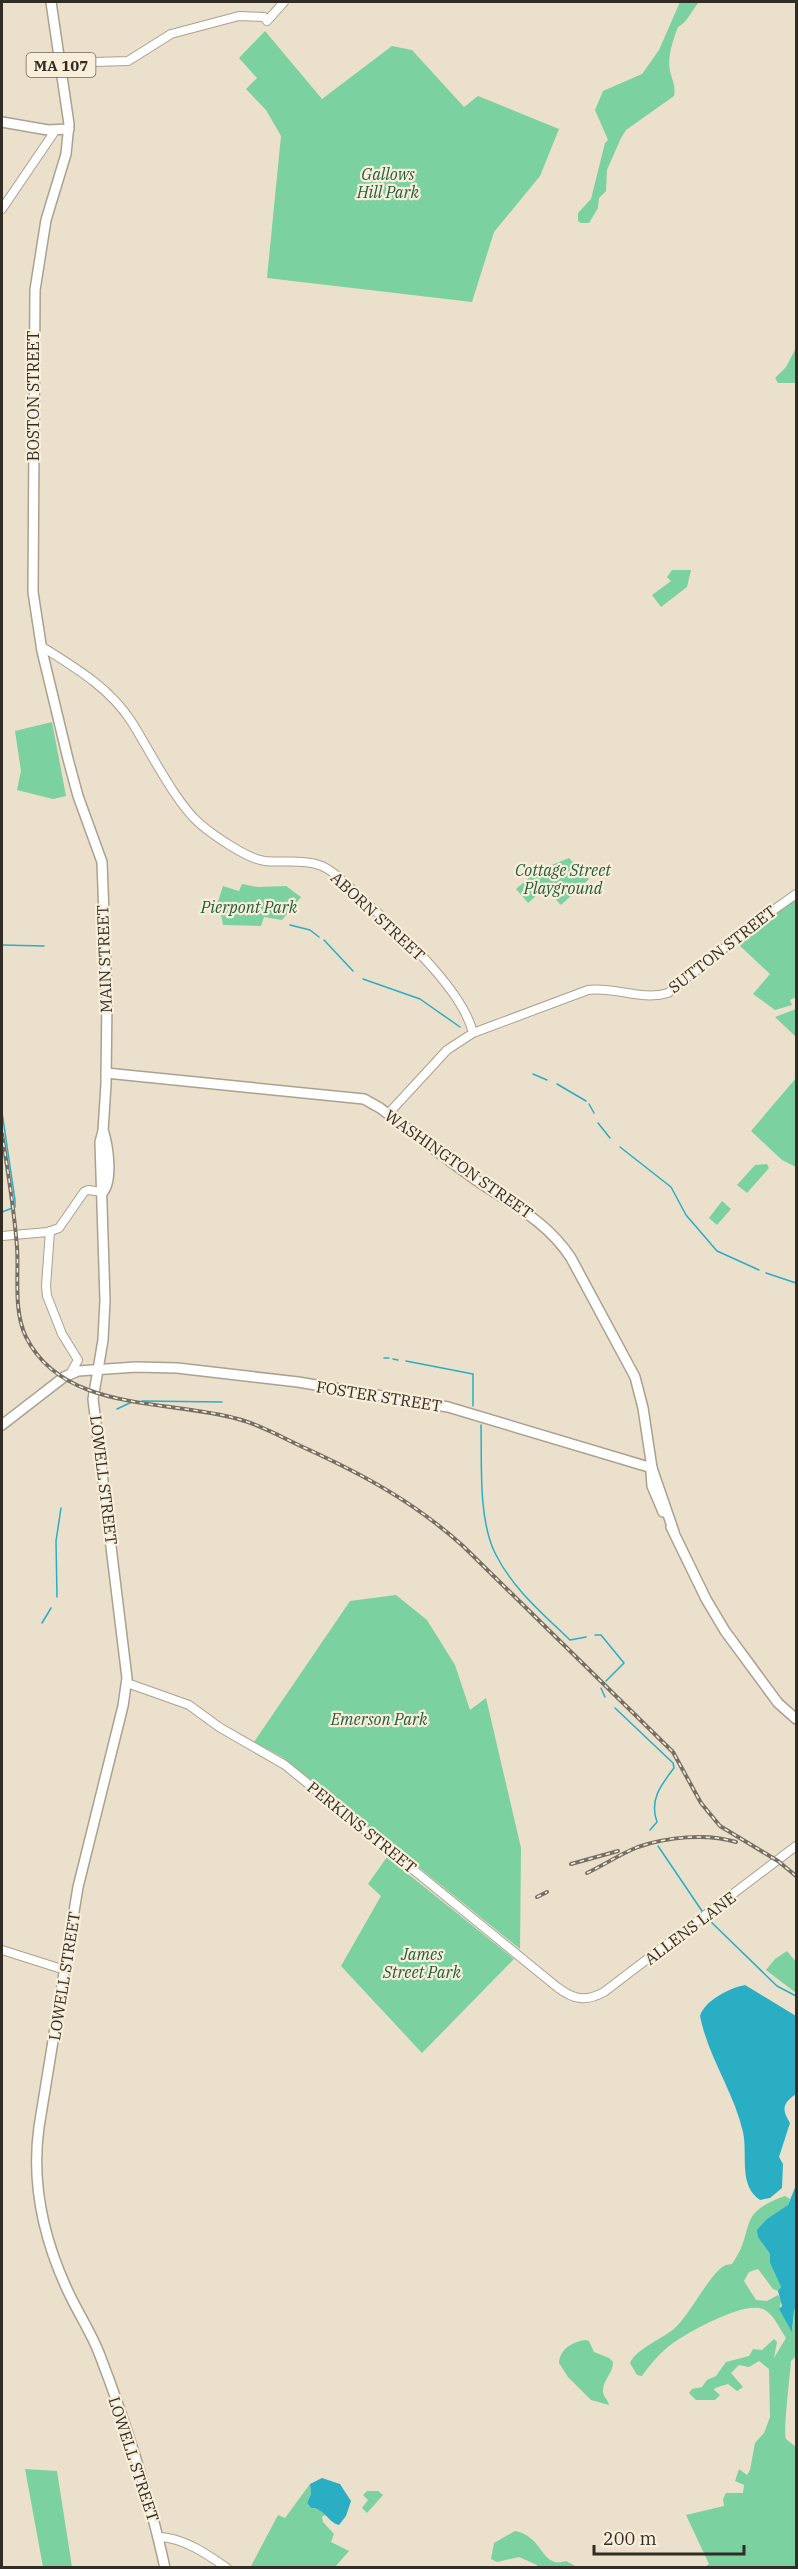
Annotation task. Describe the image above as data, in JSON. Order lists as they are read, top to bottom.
{
  "streets": {
    "main road": [
      "MA 107",
      "BOSTON STREET",
      "MAIN STREET",
      "WASHINGTON STREET",
      "FOSTER STREET",
      "LOWELL STREET"
    ],
    "street": [
      "ABORN STREET",
      "SUTTON STREET",
      "PERKINS STREET",
      "ALLENS LANE"
    ]
  },
  "crossings": [
    ["BOSTON STREET", "ABORN STREET"],
    ["BOSTON STREET", "MAIN STREET"],
    ["ABORN STREET", "SUTTON STREET"],
    ["MAIN STREET", "WASHINGTON STREET"],
    ["MAIN STREET", "FOSTER STREET"],
    ["MAIN STREET", "LOWELL STREET"],
    ["WASHINGTON STREET", "FOSTER STREET"],
    ["FOSTER STREET", "LOWELL STREET"],
    ["LOWELL STREET", "PERKINS STREET"],
    ["PERKINS STREET", "ALLENS LANE"]
  ],
  "parks": [
    "Gallows Hill Park",
    "Cottage Street Playground",
    "Pierpont Park",
    "Emerson Park",
    "James Street Park"
  ],
  "scale_bar": "200 m"
}
